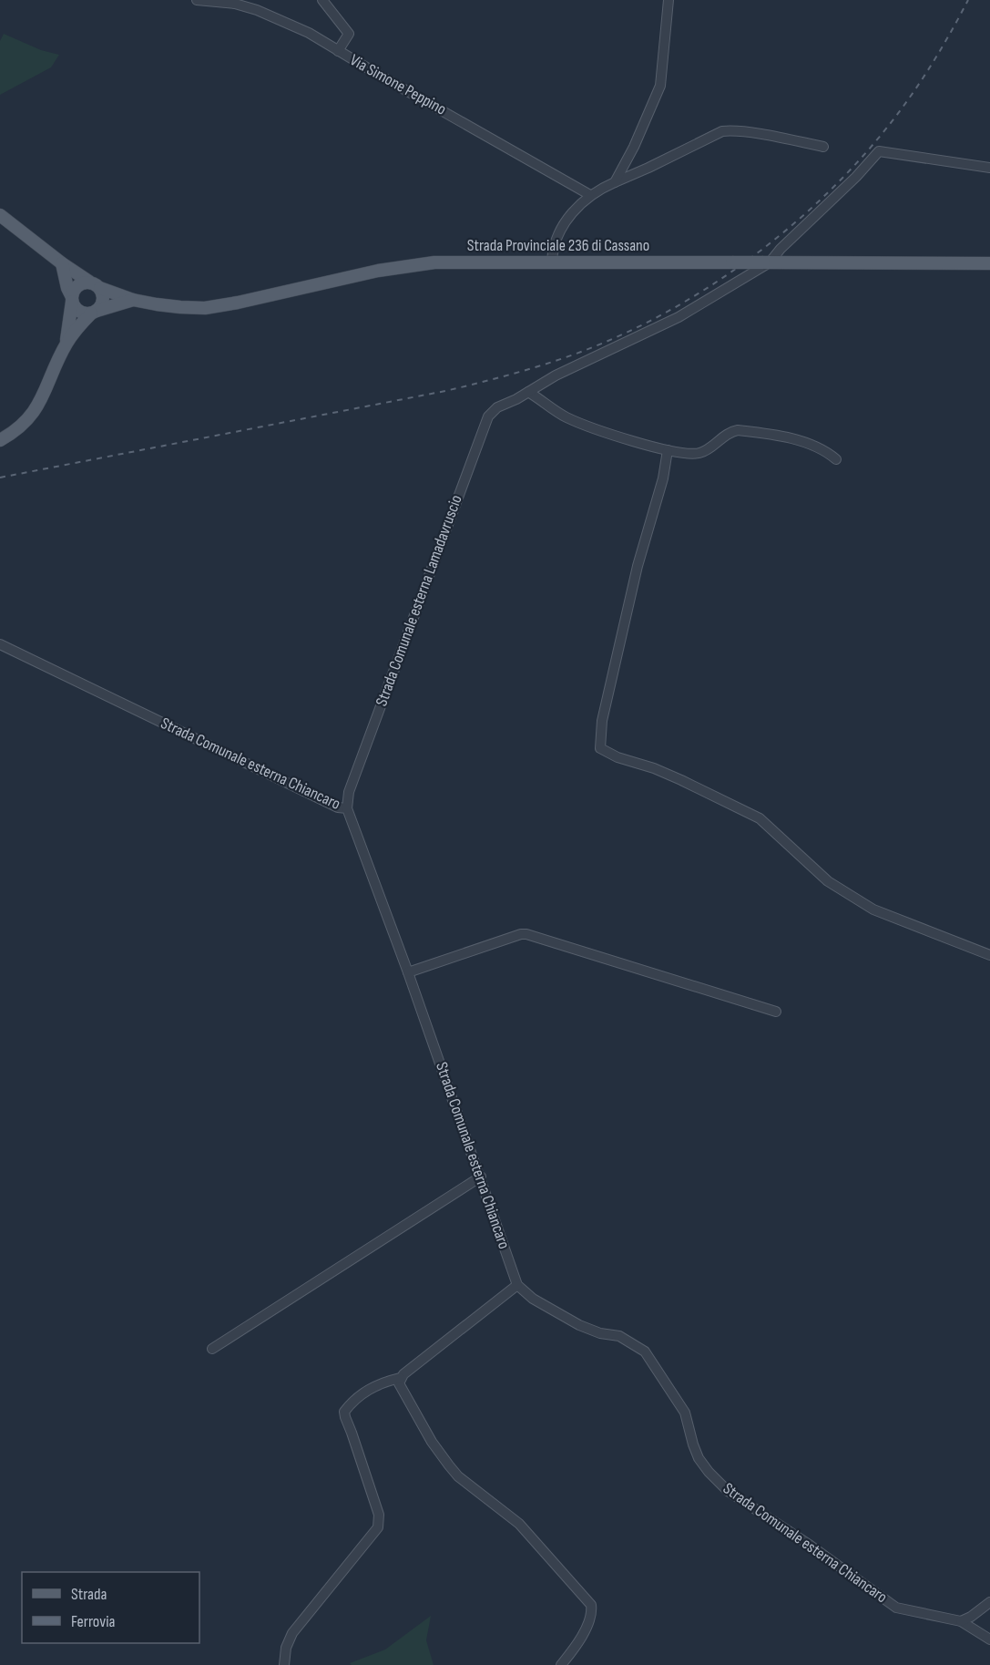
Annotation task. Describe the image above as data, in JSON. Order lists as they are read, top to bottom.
{
  "streets": {
    "main road": ["Strada Provinciale 236 di Cassano"],
    "street": ["Via Simone Peppino", "Strada Comunale esterna Lamadavruscio", "Strada Comunale esterna Chiancaro"]
  },
  "crossings": [
    ["Strada Provinciale 236 di Cassano", "Strada Comunale esterna Lamadavruscio"],
    ["Strada Comunale esterna Lamadavruscio", "Strada Comunale esterna Chiancaro"]
  ],
  "legend": ["Strada", "Ferrovia"]
}
